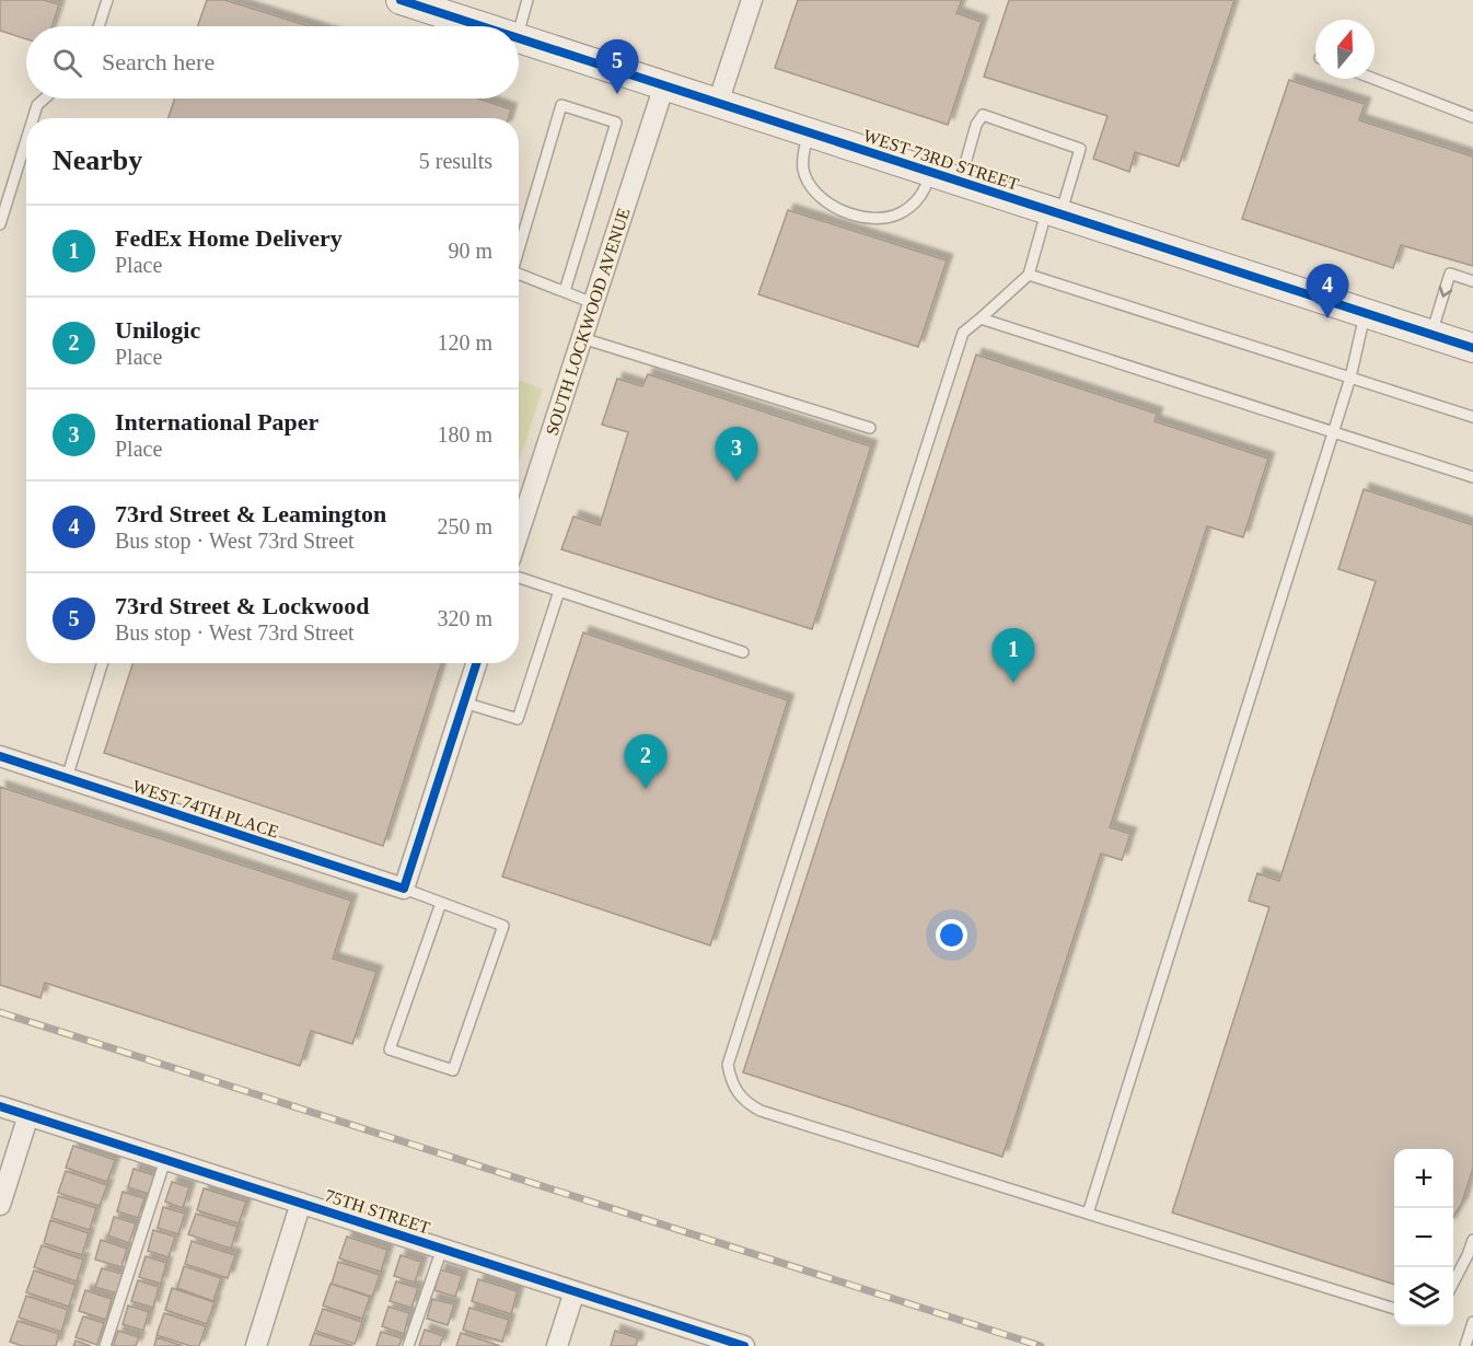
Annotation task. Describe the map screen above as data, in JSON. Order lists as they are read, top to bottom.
{
  "streets": {
    "street": [
      "WEST 73RD STREET",
      "SOUTH LOCKWOOD AVENUE",
      "WEST 74TH PLACE",
      "75TH STREET"
    ]
  },
  "crossings": [
    ["WEST 73RD STREET", "SOUTH LOCKWOOD AVENUE"]
  ],
  "north": "top",
  "page": {
    "search": "Search here",
    "pins": [
      "5",
      "4",
      "3",
      "1",
      "2"
    ],
    "heading": ["Nearby", "5 results"],
    "list": [
      {
        "mark": "1",
        "name": "FedEx Home Delivery",
        "note": "Place",
        "value": "90 m"
      },
      {
        "mark": "2",
        "name": "Unilogic",
        "note": "Place",
        "value": "120 m"
      },
      {
        "mark": "3",
        "name": "International Paper",
        "note": "Place",
        "value": "180 m"
      },
      {
        "mark": "4",
        "name": "73rd Street & Leamington",
        "note": "Bus stop · West 73rd Street",
        "value": "250 m"
      },
      {
        "mark": "5",
        "name": "73rd Street & Lockwood",
        "note": "Bus stop · West 73rd Street",
        "value": "320 m"
      }
    ],
    "map_buttons": ["+", "−"]
  }
}
